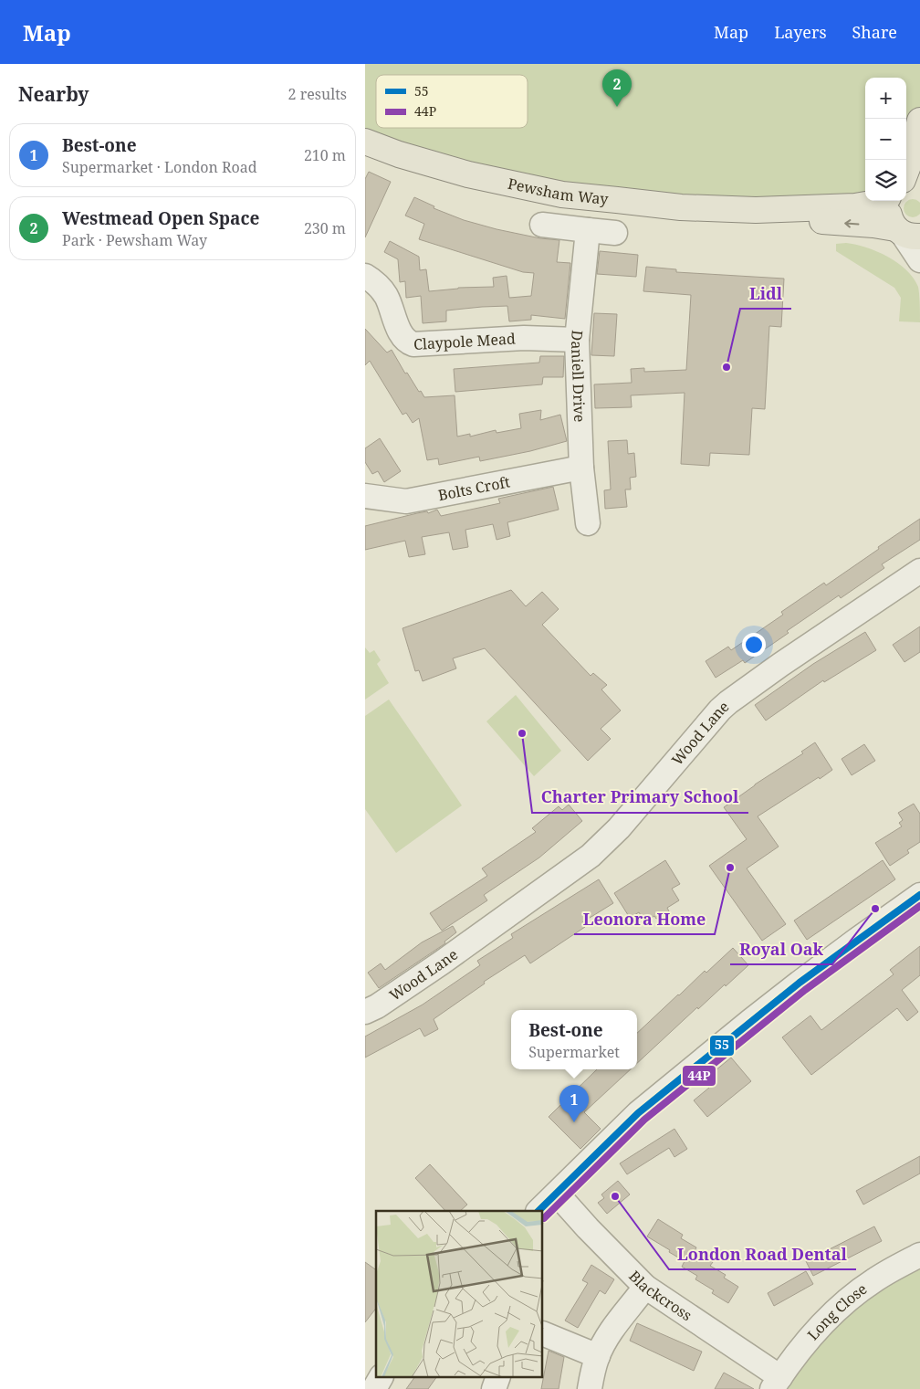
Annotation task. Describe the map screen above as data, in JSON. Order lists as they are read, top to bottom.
{
  "streets": {
    "main road": ["Pewsham Way"],
    "street": [
      "Claypole Mead",
      "Daniell Drive",
      "Bolts Croft",
      "Wood Lane",
      "Blackcross",
      "Long Close"
    ]
  },
  "crossings": [
    ["Claypole Mead", "Daniell Drive"],
    ["Daniell Drive", "Bolts Croft"],
    ["Blackcross", "Long Close"]
  ],
  "places": [
    "Lidl",
    "Charter Primary School",
    "Leonora Home",
    "Royal Oak",
    "London Road Dental"
  ],
  "lines": ["transit line 55", "transit line 44P"],
  "legend": ["55", "44P"],
  "page": {
    "header": "Map",
    "nav": ["Map", "Layers", "Share"],
    "heading": ["Nearby", "2 results"],
    "pins": ["2", "1"],
    "map_buttons": ["+", "−"],
    "list": [
      {
        "mark": "1",
        "name": "Best-one",
        "note": "Supermarket · London Road",
        "value": "210 m"
      },
      {
        "mark": "2",
        "name": "Westmead Open Space",
        "note": "Park · Pewsham Way",
        "value": "230 m"
      }
    ],
    "popup": ["Best-one", "Supermarket"]
  }
}
